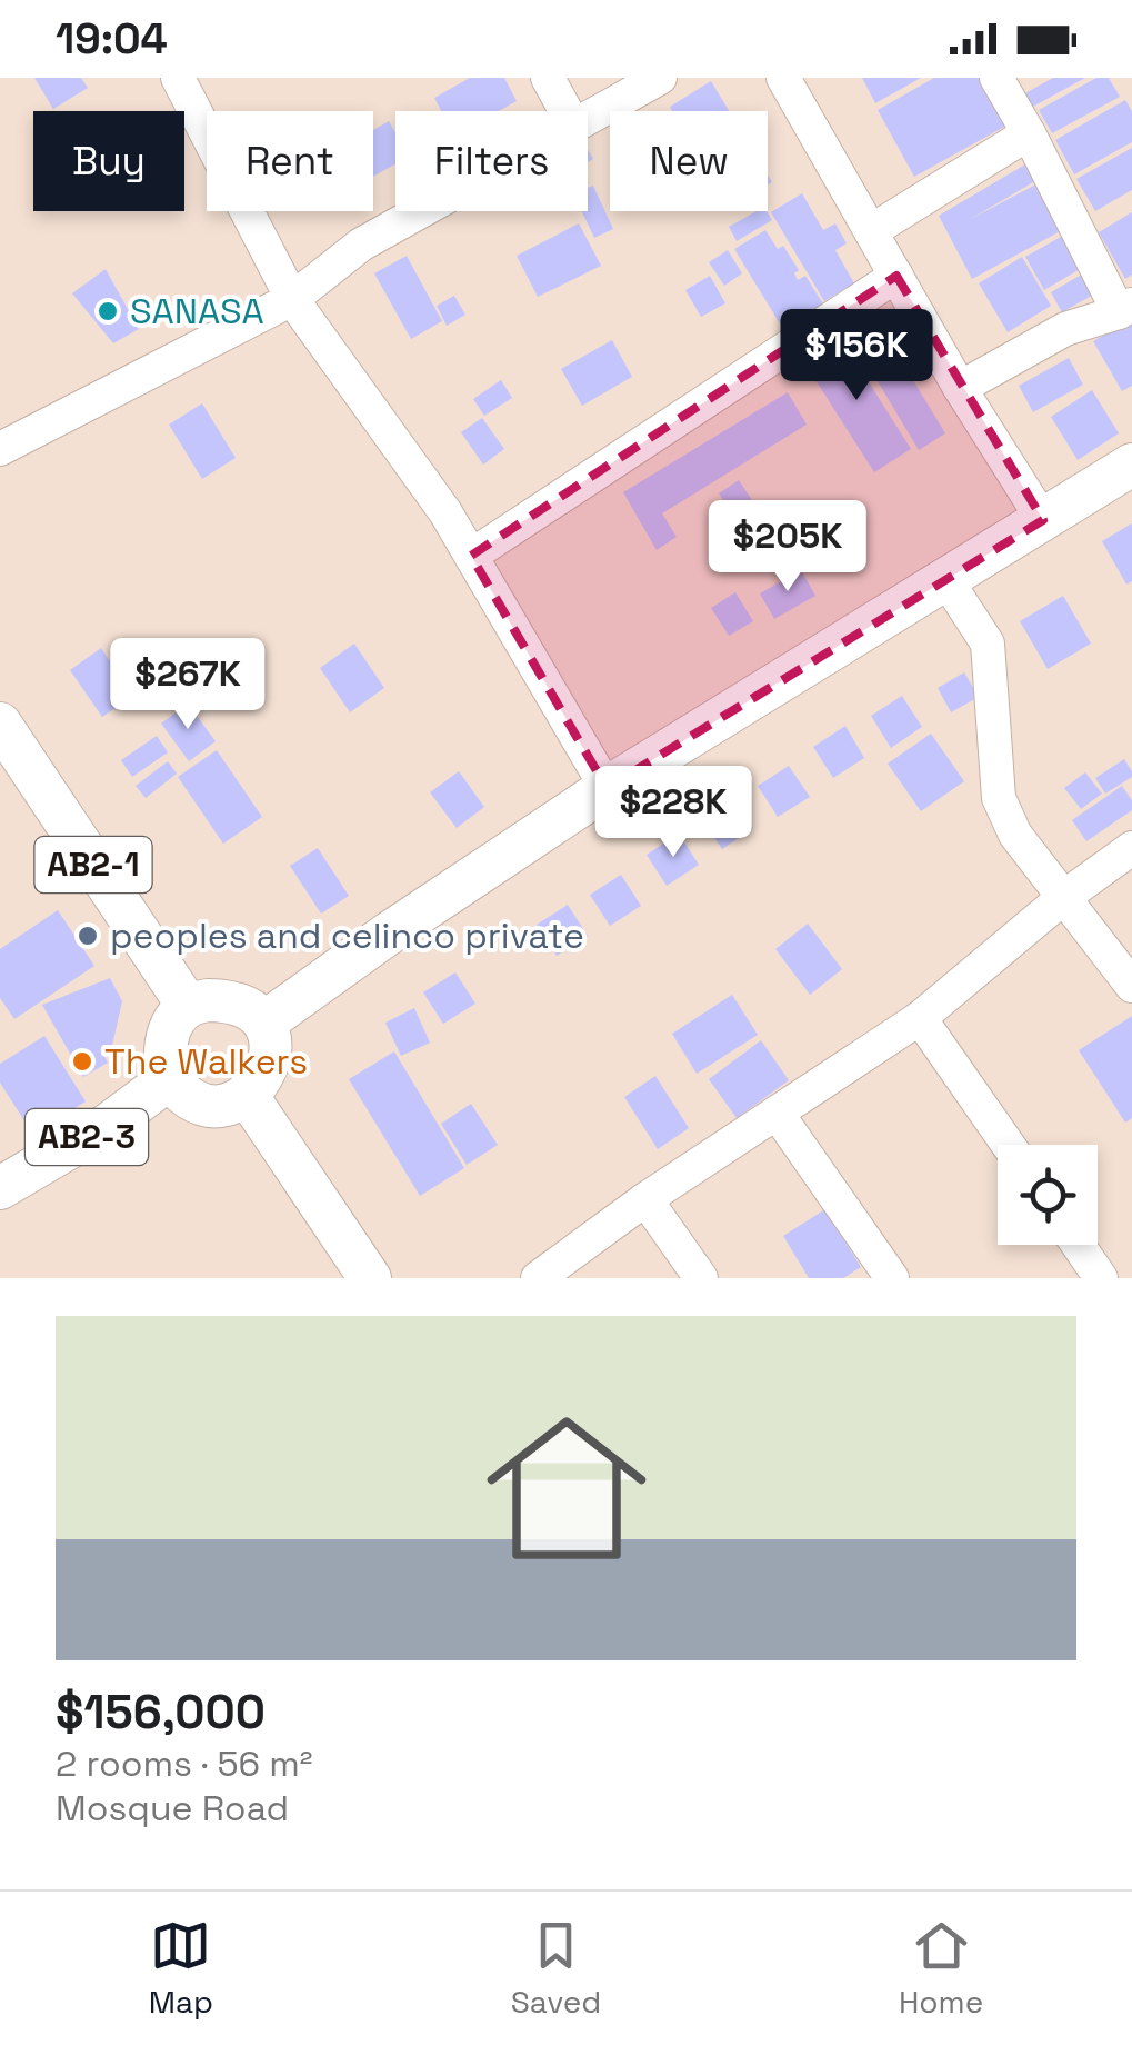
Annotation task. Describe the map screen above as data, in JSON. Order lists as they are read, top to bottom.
{
  "streets": {
    "main road": ["AB2-1", "AB2-3"]
  },
  "crossings": [
    ["AB2-1", "AB2-3"]
  ],
  "places": ["SANASA", "peoples and celinco private", "The Walkers"],
  "page": {
    "status": "19:04",
    "chip": [
      "Buy",
      "Rent",
      "Filters",
      "New"
    ],
    "price": [
      "$156K",
      "$205K",
      "$267K",
      "$228K"
    ],
    "list": [
      {
        "name": "$156,000",
        "note": "2 rooms · 56 m² · Mosque Road"
      }
    ],
    "tabs": ["Map", "Saved", "Home"]
  }
}
